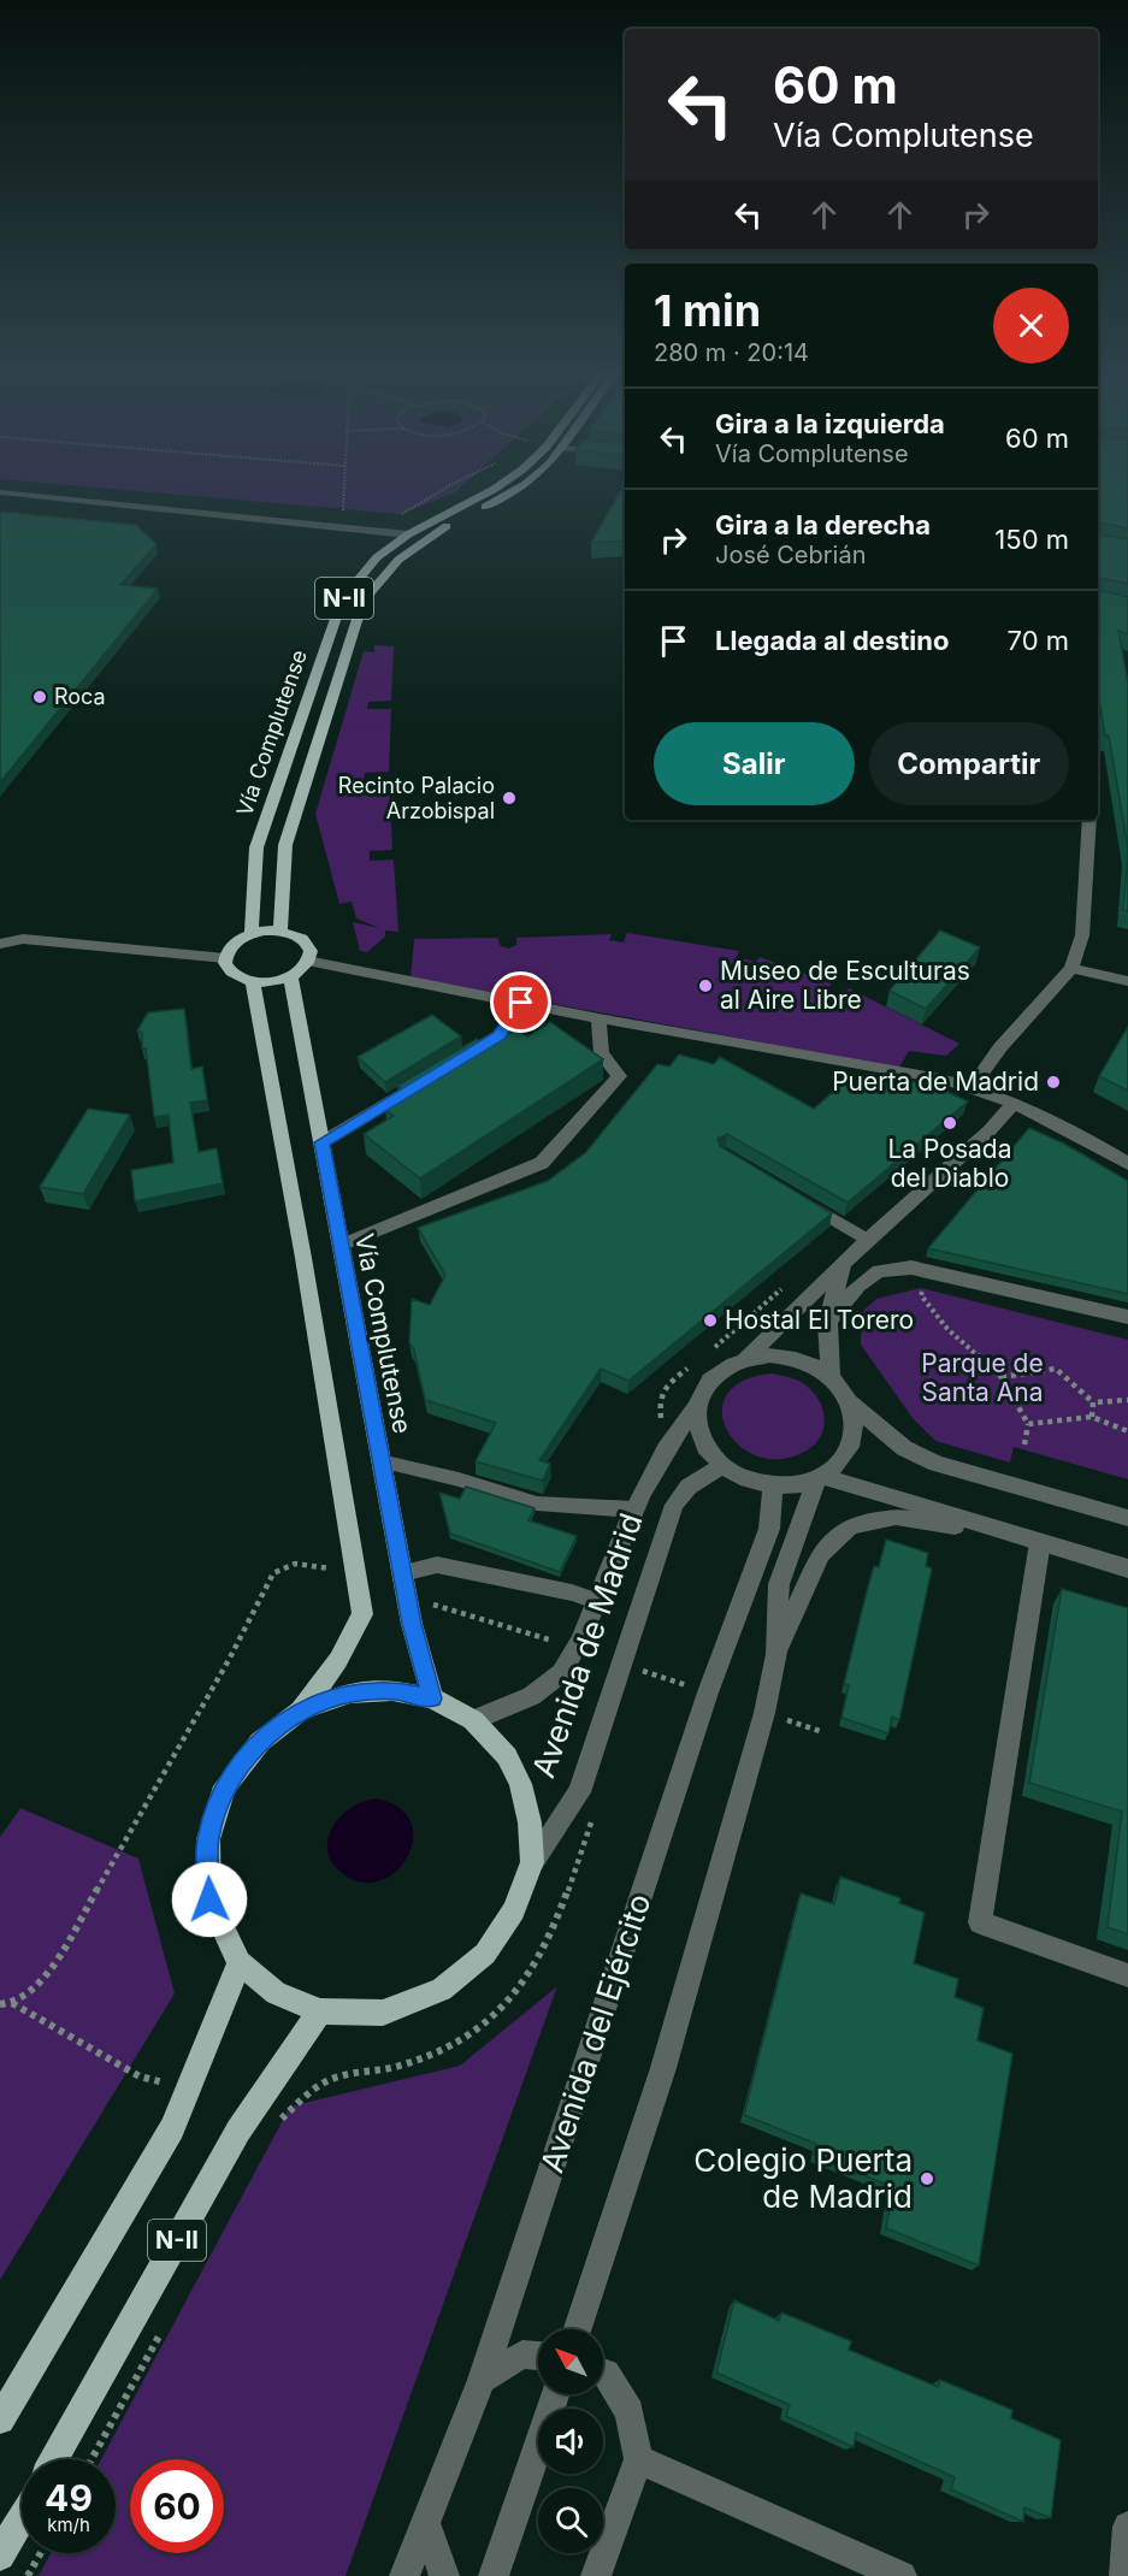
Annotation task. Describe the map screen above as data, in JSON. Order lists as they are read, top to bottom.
{
  "streets": {
    "main road": ["N-II", "Vía Complutense"],
    "street": ["Avenida de Madrid", "Avenida del Ejército"]
  },
  "crossings": [
    ["Avenida de Madrid", "Avenida del Ejército"]
  ],
  "parks": ["Parque de Santa Ana"],
  "places": [
    "Roca",
    "Recinto Palacio Arzobispal",
    "Museo de Esculturas al Aire Libre",
    "Puerta de Madrid",
    "La Posada del Diablo",
    "Hostal El Torero",
    "Colegio Puerta de Madrid"
  ],
  "north": "top left",
  "page": {
    "turn": ["60 m", "Vía Complutense"],
    "heading": ["1 min", "280 m · 20:14"],
    "list": [
      {
        "name": "Gira a la izquierda",
        "note": "Vía Complutense",
        "value": "60 m"
      },
      {
        "name": "Gira a la derecha",
        "note": "José Cebrián",
        "value": "150 m"
      },
      {
        "name": "Llegada al destino",
        "value": "70 m"
      }
    ],
    "buttons": ["Salir", "Compartir"],
    "speed": "49 km/h",
    "limit": "60"
  }
}
